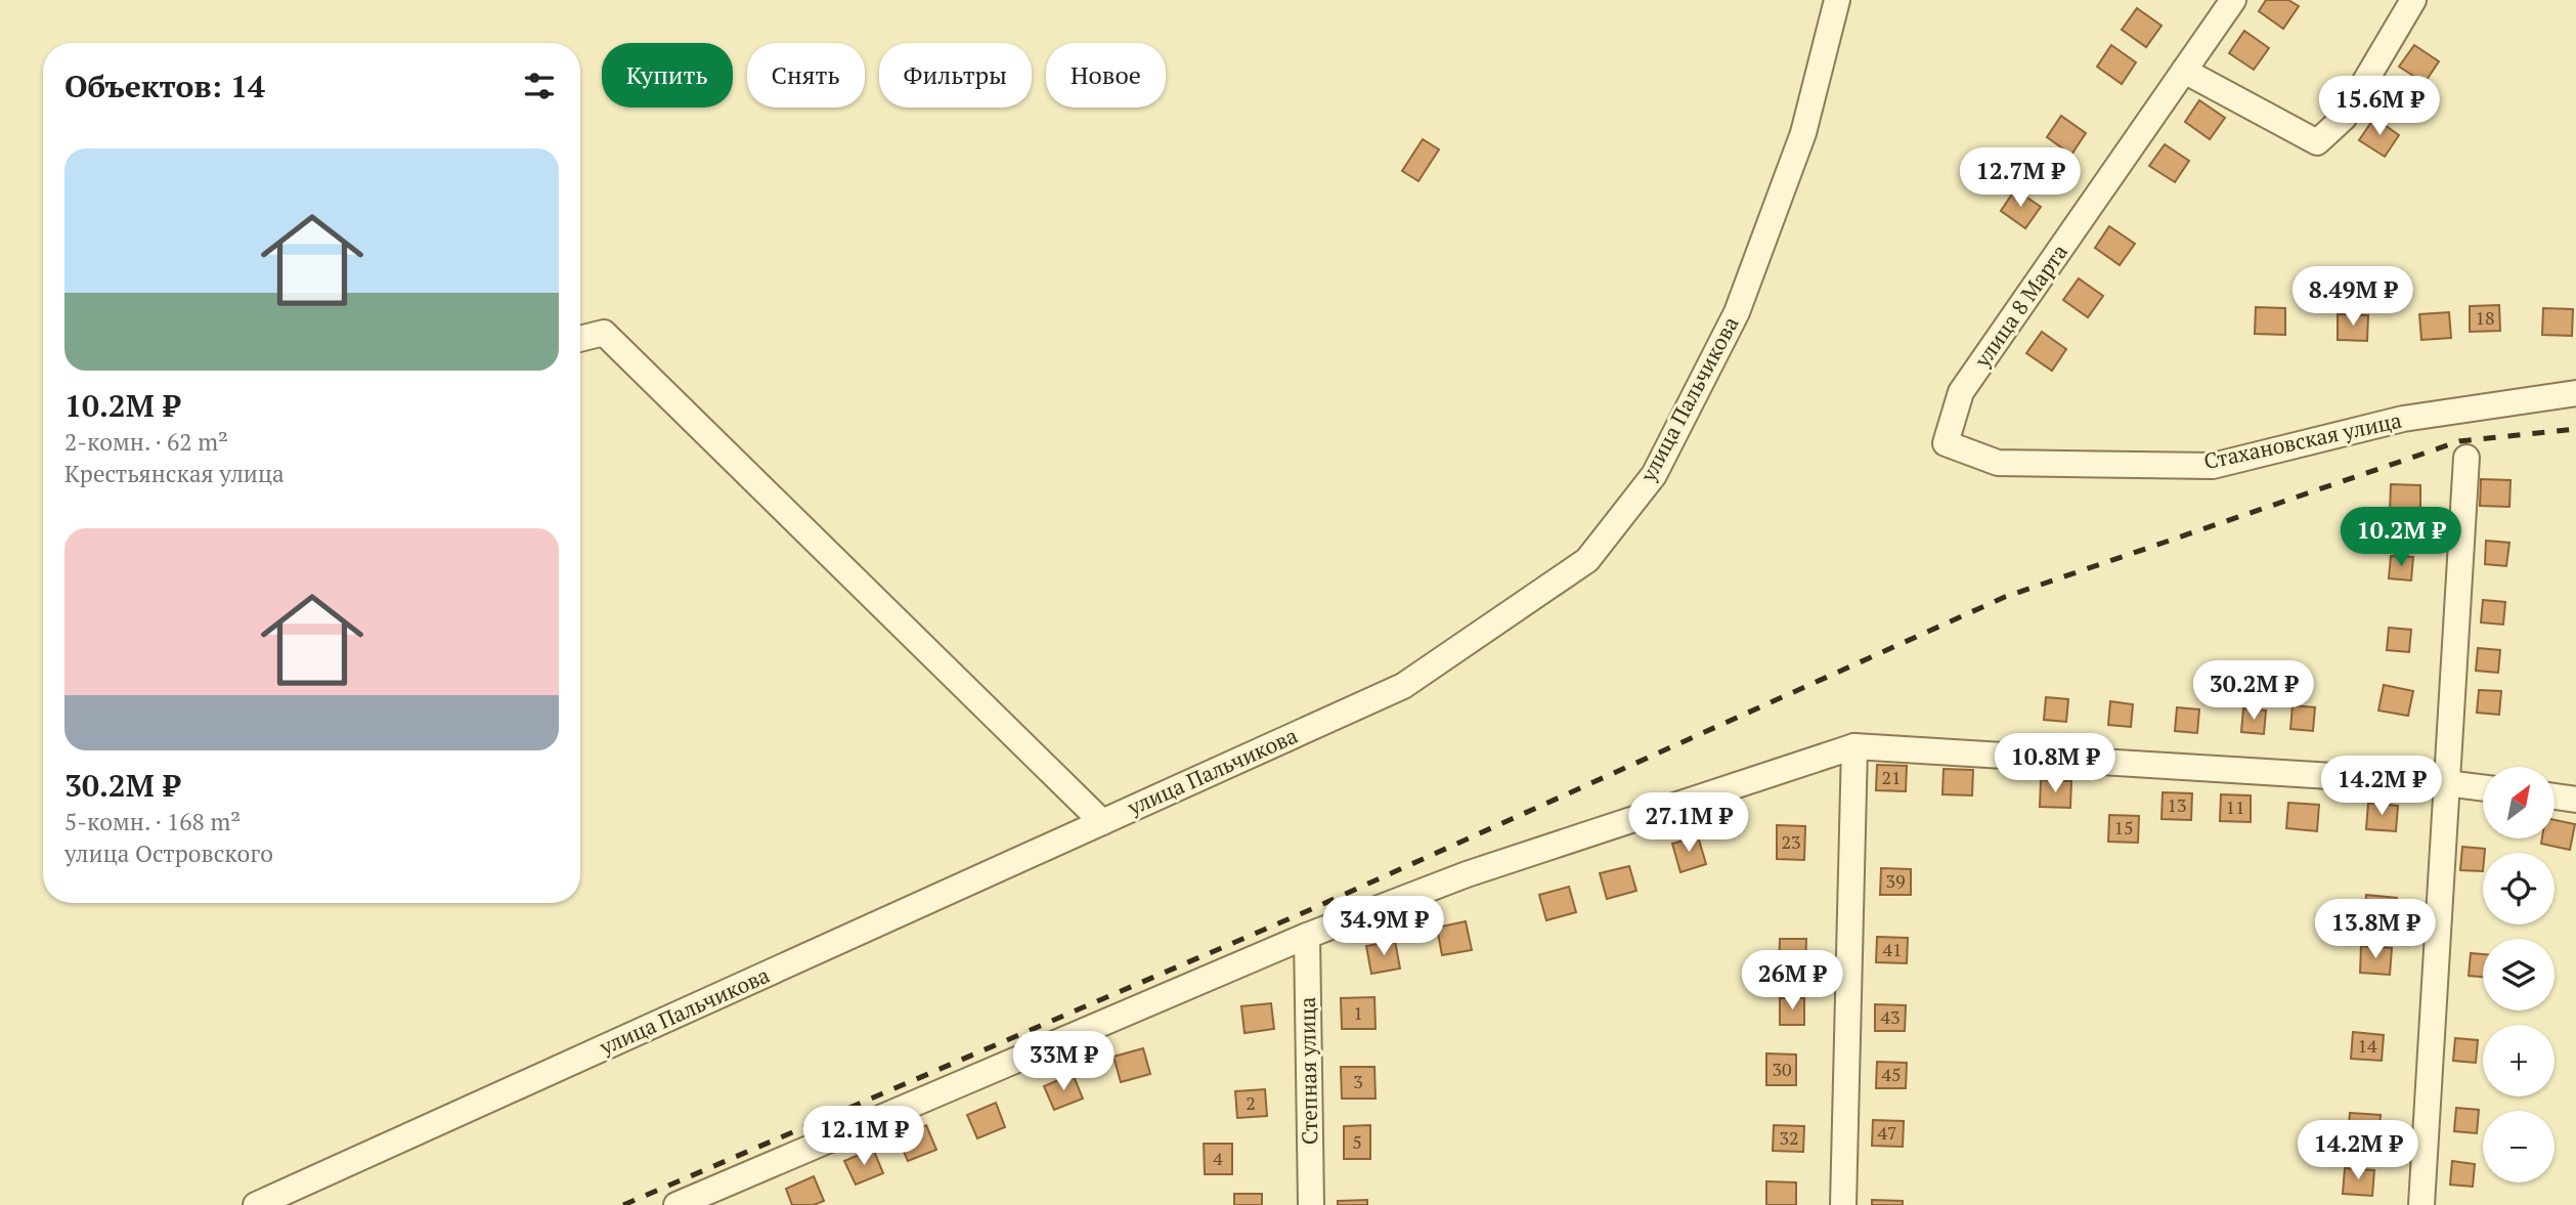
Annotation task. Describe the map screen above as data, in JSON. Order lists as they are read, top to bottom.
{
  "streets": {
    "street": [
      "улица 8 Марта",
      "улица Пальчикова",
      "Стахановская улица",
      "Степная улица"
    ]
  },
  "crossings": [
    ["улица 8 Марта", "Стахановская улица"]
  ],
  "house_numbers": [
    "18",
    "21",
    "13",
    "11",
    "15",
    "23",
    "39",
    "41",
    "1",
    "43",
    "14",
    "30",
    "45",
    "3",
    "2",
    "47",
    "32",
    "5",
    "4"
  ],
  "north": "top right",
  "page": {
    "chip": [
      "Купить",
      "Снять",
      "Фильтры",
      "Новое"
    ],
    "heading": "Объектов: 14",
    "price": [
      "15.6M ₽",
      "12.7M ₽",
      "8.49M ₽",
      "10.2M ₽",
      "30.2M ₽",
      "10.8M ₽",
      "14.2M ₽",
      "27.1M ₽",
      "34.9M ₽",
      "13.8M ₽",
      "26M ₽",
      "33M ₽",
      "12.1M ₽",
      "14.2M ₽"
    ],
    "list": [
      {
        "name": "10.2M ₽",
        "note": "2-комн. · 62 m² · Крестьянская улица"
      },
      {
        "name": "30.2M ₽",
        "note": "5-комн. · 168 m² · улица Островского"
      }
    ],
    "map_buttons": ["+", "−"]
  }
}
